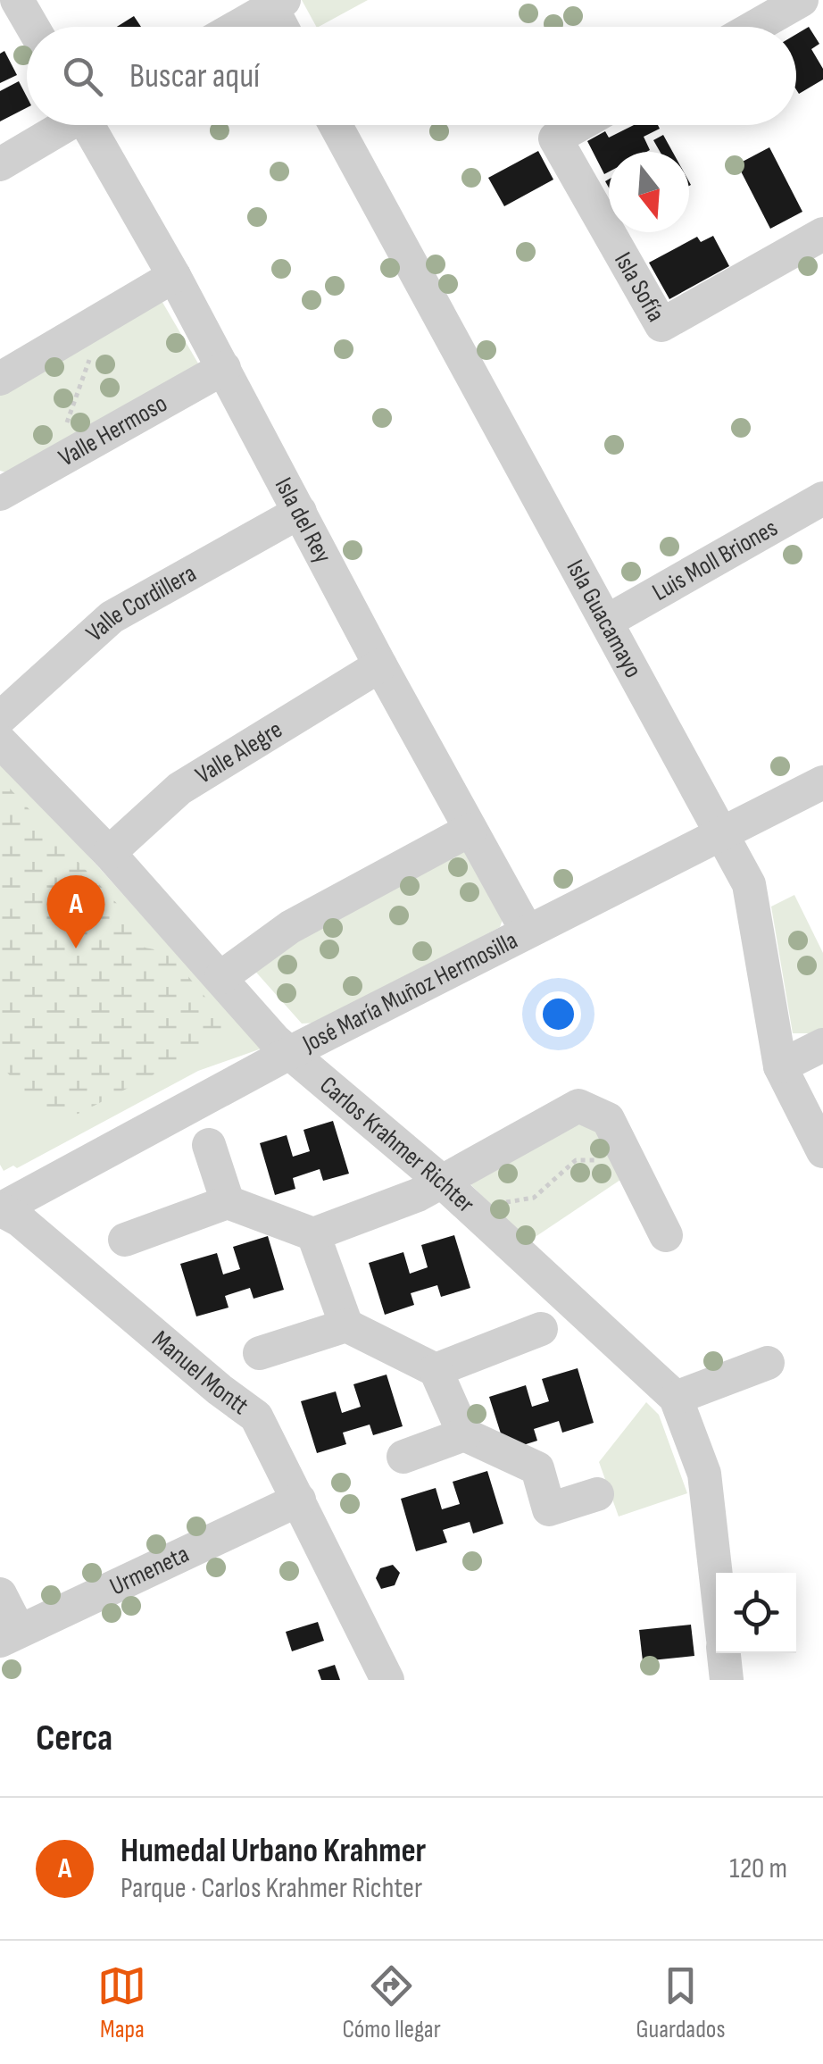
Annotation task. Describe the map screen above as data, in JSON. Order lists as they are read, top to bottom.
{
  "streets": {
    "street": [
      "Isla Sofía",
      "Valle Hermoso",
      "Isla del Rey",
      "Luis Moll Briones",
      "Valle Cordillera",
      "Isla Guacamayo",
      "Valle Alegre",
      "José María Muñoz Hermosilla",
      "Carlos Krahmer Richter",
      "Manuel Montt",
      "Urmeneta"
    ]
  },
  "crossings": [
    ["Valle Hermoso", "Isla del Rey"],
    ["Isla del Rey", "Valle Cordillera"],
    ["Isla del Rey", "Valle Alegre"],
    ["Isla del Rey", "José María Muñoz Hermosilla"],
    ["Luis Moll Briones", "Isla Guacamayo"],
    ["Isla Guacamayo", "José María Muñoz Hermosilla"],
    ["Valle Alegre", "Carlos Krahmer Richter"],
    ["José María Muñoz Hermosilla", "Carlos Krahmer Richter"],
    ["José María Muñoz Hermosilla", "Manuel Montt"],
    ["Manuel Montt", "Urmeneta"]
  ],
  "north": "bottom",
  "page": {
    "search": "Buscar aquí",
    "pins": "A",
    "heading": "Cerca",
    "list": [
      {
        "mark": "A",
        "name": "Humedal Urbano Krahmer",
        "note": "Parque · Carlos Krahmer Richter",
        "value": "120 m"
      }
    ],
    "nav": ["Mapa", "Cómo llegar", "Guardados"]
  }
}
